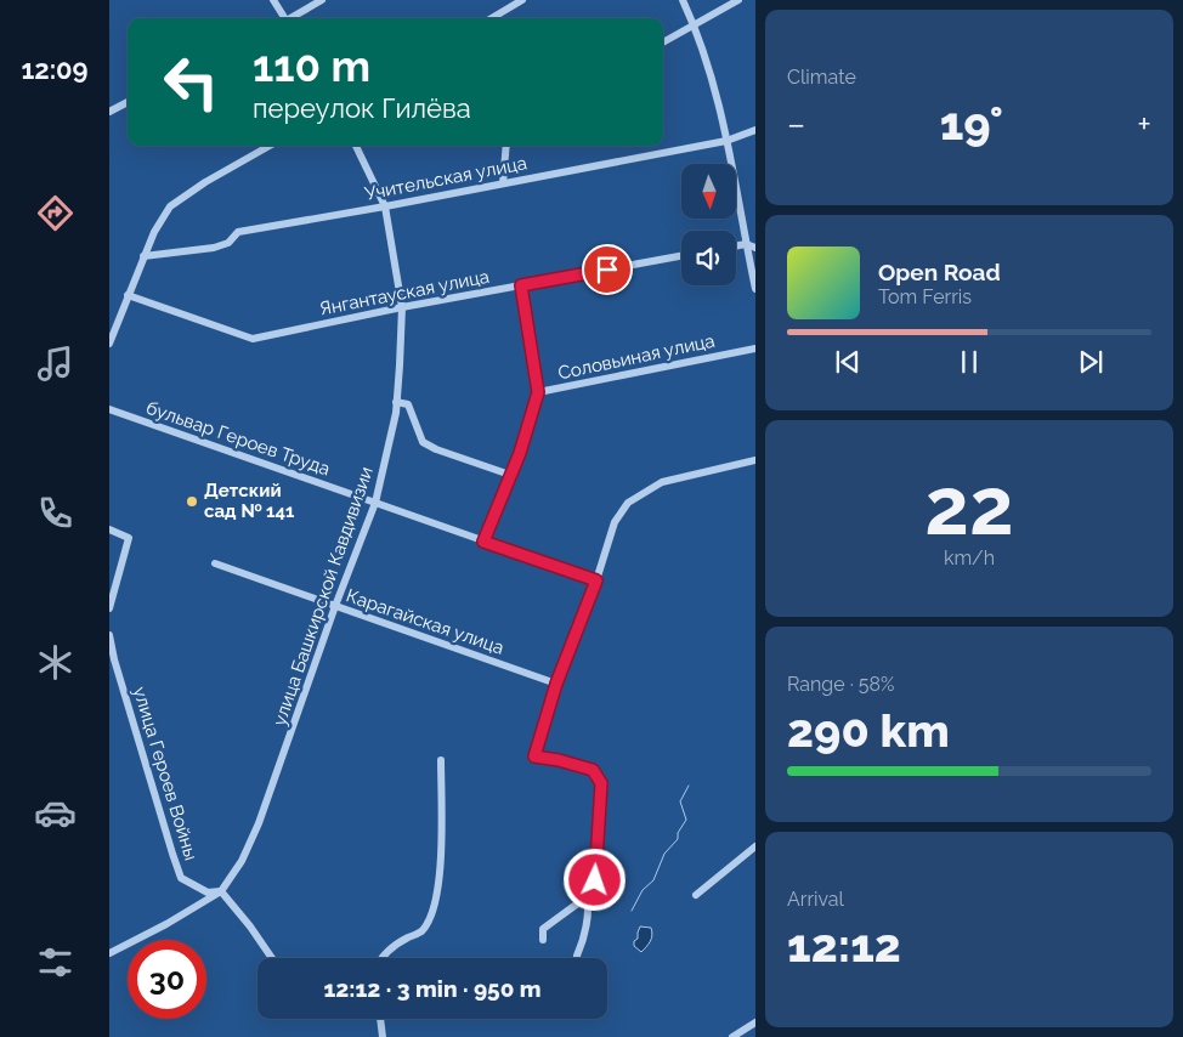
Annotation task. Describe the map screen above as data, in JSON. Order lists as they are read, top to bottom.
{
  "streets": {
    "street": [
      "Учительская улица",
      "Янгантауская улица",
      "Соловьиная улица",
      "бульвар Героев Труда",
      "улица Башкирской Кавдивизии",
      "Карагайская улица",
      "улица Героев Войны"
    ]
  },
  "crossings": [
    ["Учительская улица", "улица Башкирской Кавдивизии"],
    ["Янгантауская улица", "улица Башкирской Кавдивизии"],
    ["Соловьиная улица", "бульвар Героев Труда"],
    ["бульвар Героев Труда", "улица Башкирской Кавдивизии"],
    ["улица Башкирской Кавдивизии", "Карагайская улица"],
    ["улица Башкирской Кавдивизии", "улица Героев Войны"]
  ],
  "places": ["Детский сад № 141"],
  "north": "bottom",
  "page": {
    "tabs": "12:09",
    "tile": [
      "Climate",
      ["22", "km/h"],
      ["Range · 58%", "290 km"],
      ["Arrival", "12:12"]
    ],
    "turn": ["110 m", "переулок Гилёва"],
    "heat": ["−", "19°", "+"],
    "song": ["Open Road", "Tom Ferris"],
    "limit": "30",
    "trip": "12:12 · 3 min · 950 m"
  }
}
